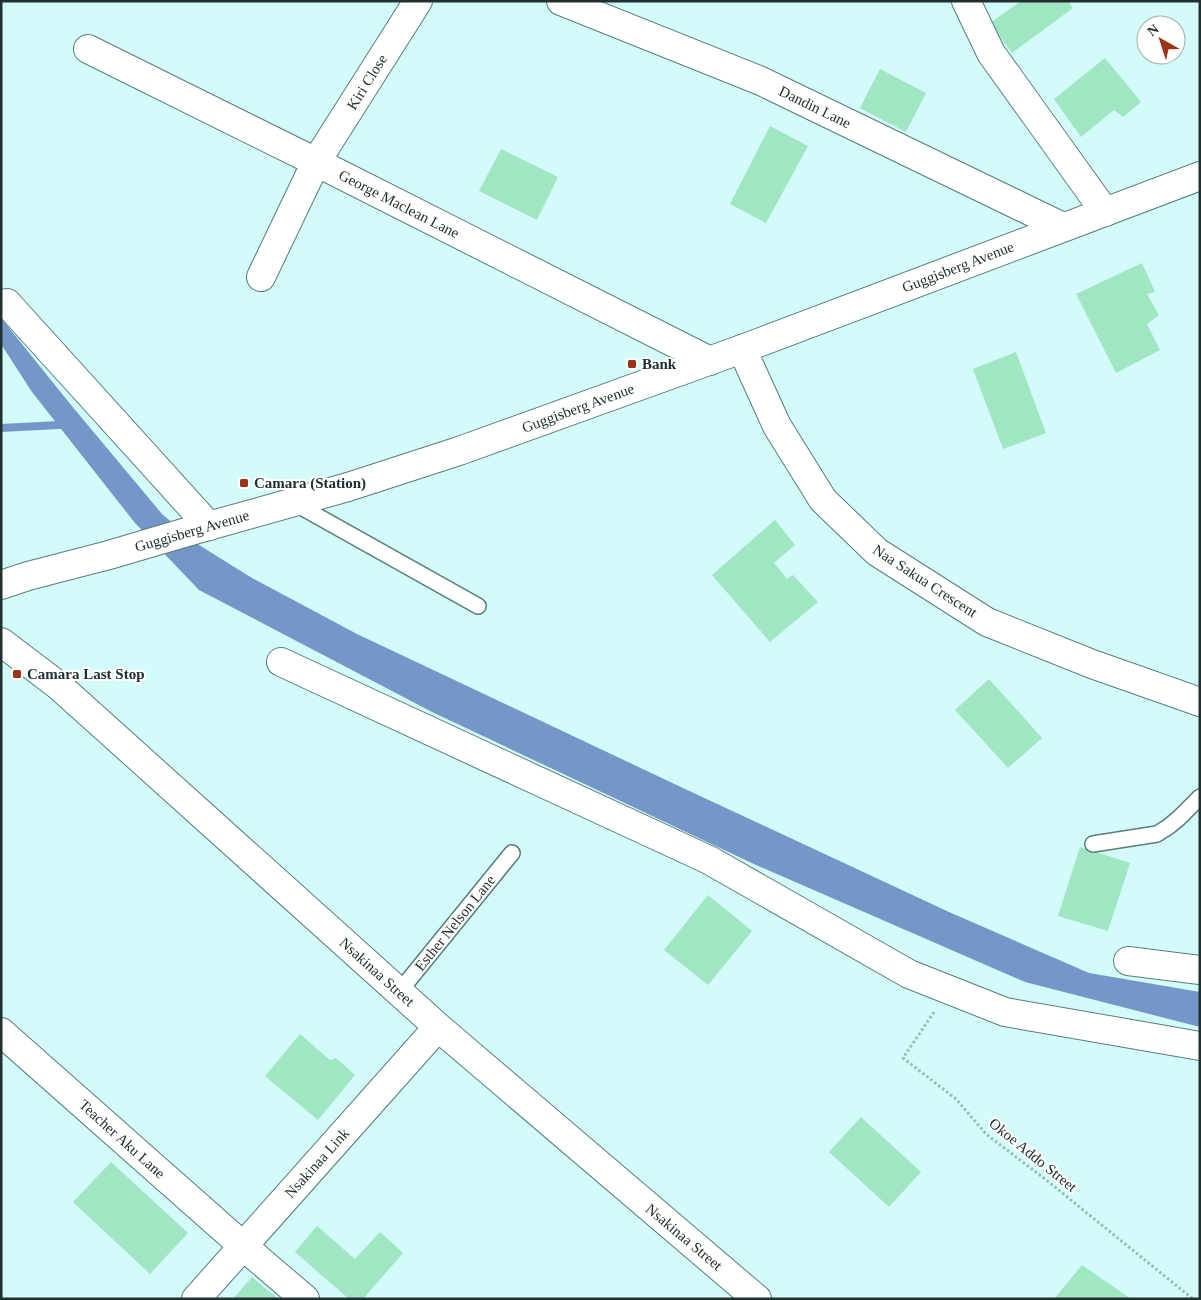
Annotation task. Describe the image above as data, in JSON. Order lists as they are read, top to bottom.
{
  "streets": {
    "street": [
      "Kiri Close",
      "Dandin Lane",
      "George Maclean Lane",
      "Guggisberg Avenue",
      "Naa Sakua Crescent",
      "Nsakinaa Street",
      "Teacher Aku Lane",
      "Nsakinaa Link"
    ],
    "lane": ["Esther Nelson Lane"],
    "path": ["Okoe Addo Street"]
  },
  "crossings": [
    ["Kiri Close", "George Maclean Lane"],
    ["Dandin Lane", "Guggisberg Avenue"],
    ["George Maclean Lane", "Guggisberg Avenue"],
    ["Guggisberg Avenue", "Naa Sakua Crescent"],
    ["Esther Nelson Lane", "Nsakinaa Street"],
    ["Nsakinaa Street", "Nsakinaa Link"],
    ["Teacher Aku Lane", "Nsakinaa Link"]
  ],
  "places": {
    "transit": ["Bank", "Camara (Station)", "Camara Last Stop"]
  },
  "north": "top left"
}
